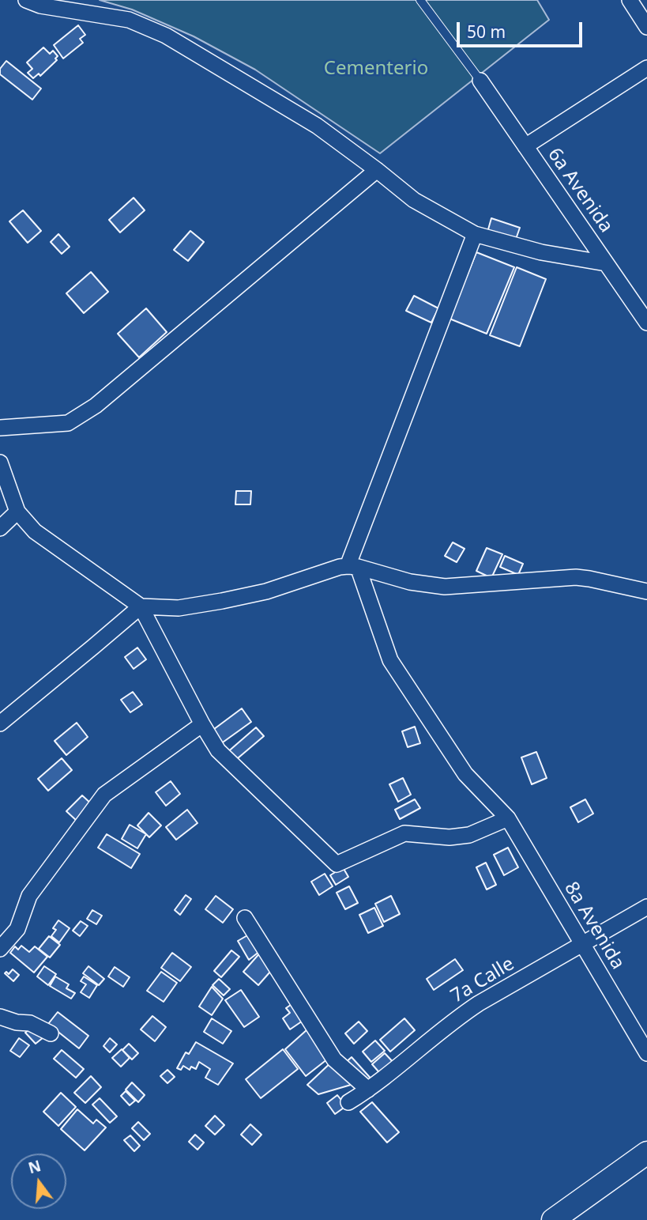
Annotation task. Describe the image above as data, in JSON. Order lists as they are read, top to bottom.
{
  "streets": {
    "street": ["6a Avenida", "8a Avenida", "7a Calle"]
  },
  "crossings": [
    ["8a Avenida", "7a Calle"]
  ],
  "parks": ["Cementerio"],
  "scale_bar": "50 m",
  "north": "top"
}
